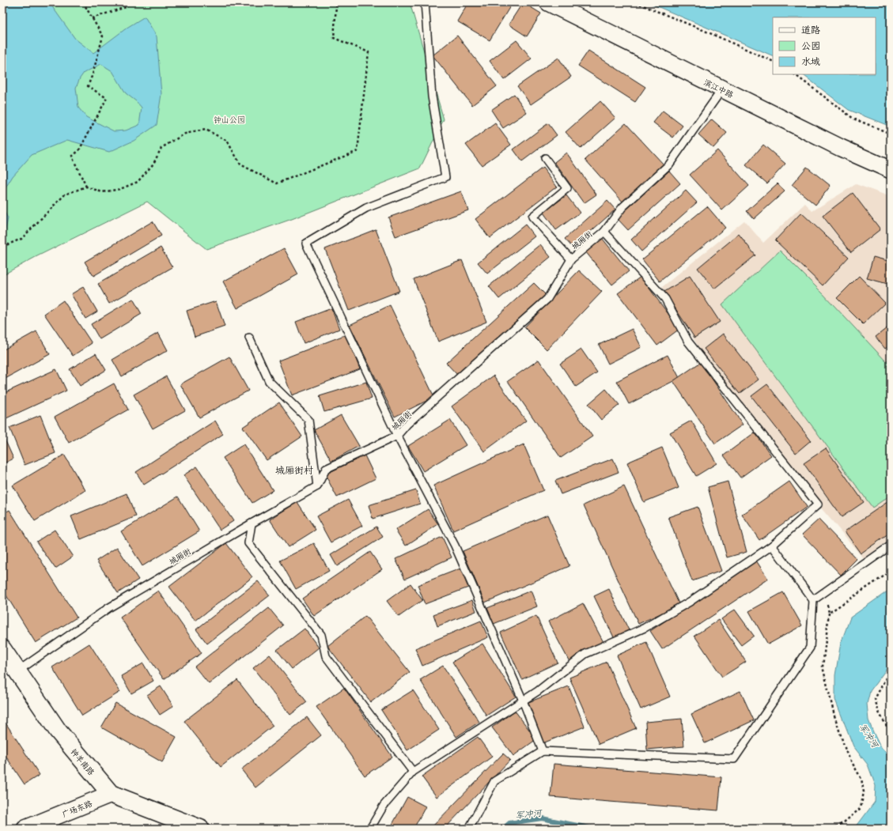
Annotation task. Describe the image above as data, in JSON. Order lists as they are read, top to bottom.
{
  "streets": {
    "main road": ["钟羊南路"],
    "street": ["滨江中路", "广场东路"],
    "lane": ["城厢街"]
  },
  "crossings": [
    ["滨江中路", "城厢街"],
    ["城厢街", "钟羊南路"],
    ["钟羊南路", "广场东路"]
  ],
  "districts": ["城厢街村"],
  "water": ["军冲河"],
  "parks": ["钟山公园"],
  "legend": ["道路", "公园", "水域"]
}
